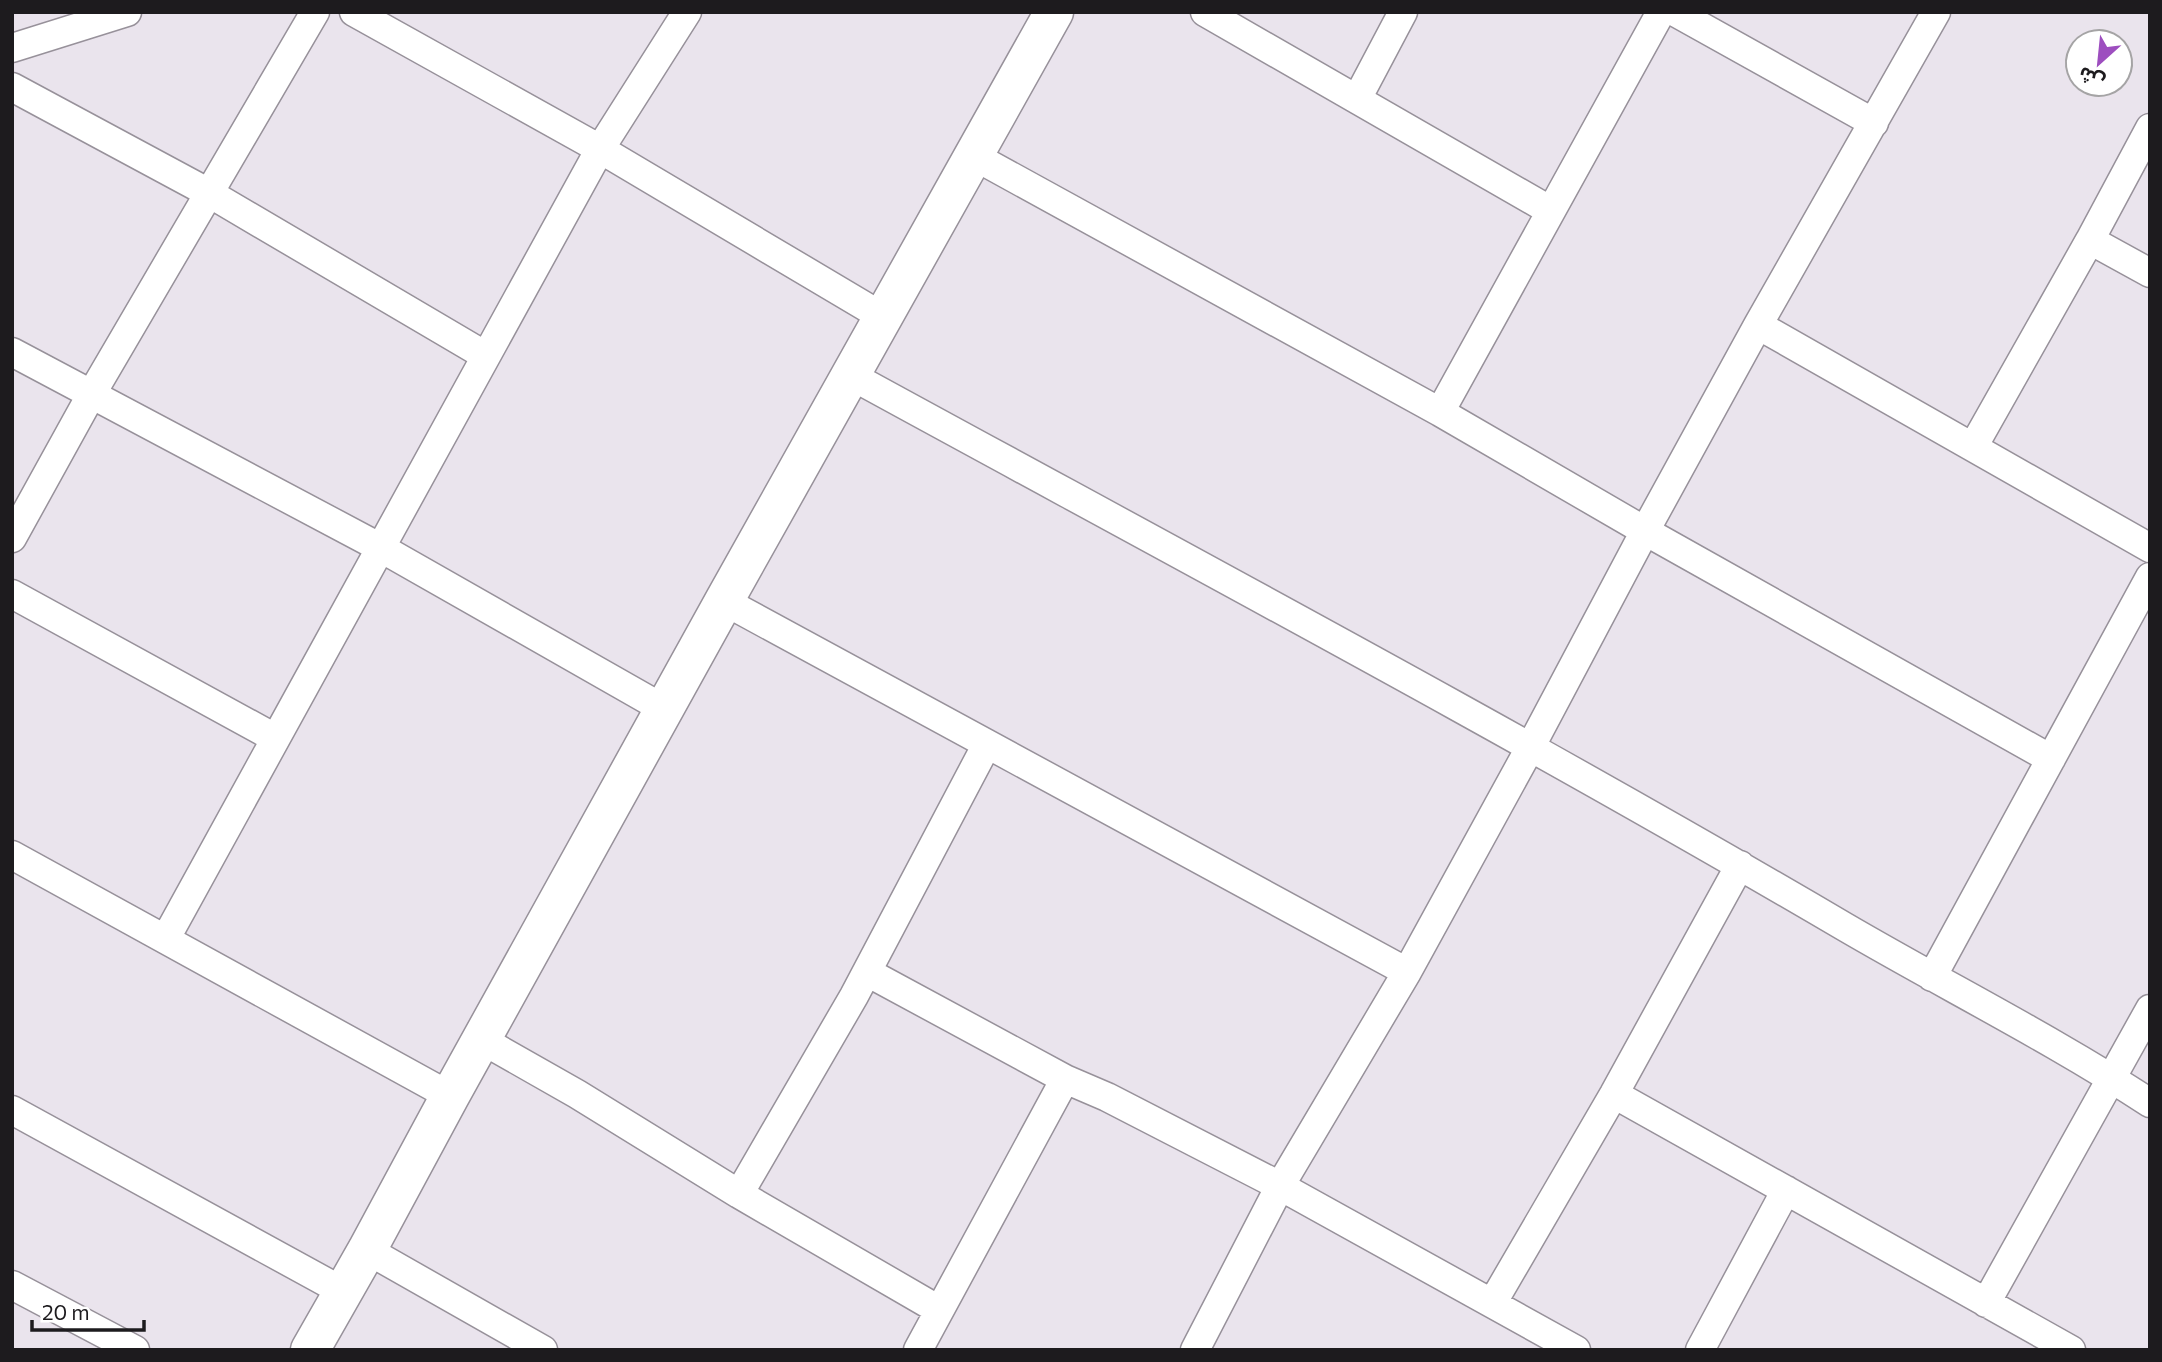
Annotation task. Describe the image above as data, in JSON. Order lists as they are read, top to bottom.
{
  "scale_bar": "20 m",
  "north": "bottom left"
}
